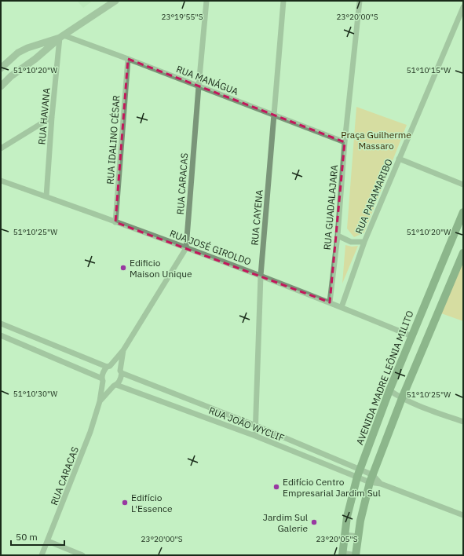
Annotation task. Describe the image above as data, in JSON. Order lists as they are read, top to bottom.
{
  "streets": {
    "main road": ["AVENIDA MADRE LEÔNIA MILITO"],
    "street": [
      "RUA MANÁGUA",
      "RUA HAVANA",
      "RUA IDALINO CÉSAR",
      "RUA CARACAS",
      "RUA PARAMARIBO",
      "RUA GUADALAJARA",
      "RUA CAYENA",
      "RUA JOSÉ GIROLDO",
      "RUA JOÃO WYCLIF"
    ]
  },
  "crossings": [
    ["RUA MANÁGUA", "RUA HAVANA"],
    ["RUA MANÁGUA", "RUA IDALINO CÉSAR"],
    ["RUA MANÁGUA", "RUA CARACAS"],
    ["RUA MANÁGUA", "RUA GUADALAJARA"],
    ["RUA MANÁGUA", "RUA CAYENA"],
    ["RUA HAVANA", "RUA JOSÉ GIROLDO"],
    ["RUA IDALINO CÉSAR", "RUA JOSÉ GIROLDO"],
    ["RUA CARACAS", "RUA JOSÉ GIROLDO"],
    ["RUA CARACAS", "RUA JOÃO WYCLIF"],
    ["RUA PARAMARIBO", "RUA JOSÉ GIROLDO"],
    ["RUA GUADALAJARA", "RUA JOSÉ GIROLDO"],
    ["RUA CAYENA", "RUA JOSÉ GIROLDO"],
    ["RUA CAYENA", "RUA JOÃO WYCLIF"],
    ["RUA JOSÉ GIROLDO", "AVENIDA MADRE LEÔNIA MILITO"],
    ["AVENIDA MADRE LEÔNIA MILITO", "RUA JOÃO WYCLIF"]
  ],
  "parks": ["Praça Guilherme Massaro"],
  "places": [
    "Edificio Maison Unique",
    "Edifício Centro Empresarial Jardim Sul",
    "Edifício L'Essence",
    "Jardim Sul Galerie"
  ],
  "scale_bar": "50 m",
  "coordinates": [
    "23°19'55\"S",
    "23°20'00\"S",
    "51°10'20\"W",
    "51°10'15\"W",
    "51°10'25\"W",
    "51°10'30\"W",
    "23°20'05\"S"
  ]
}
